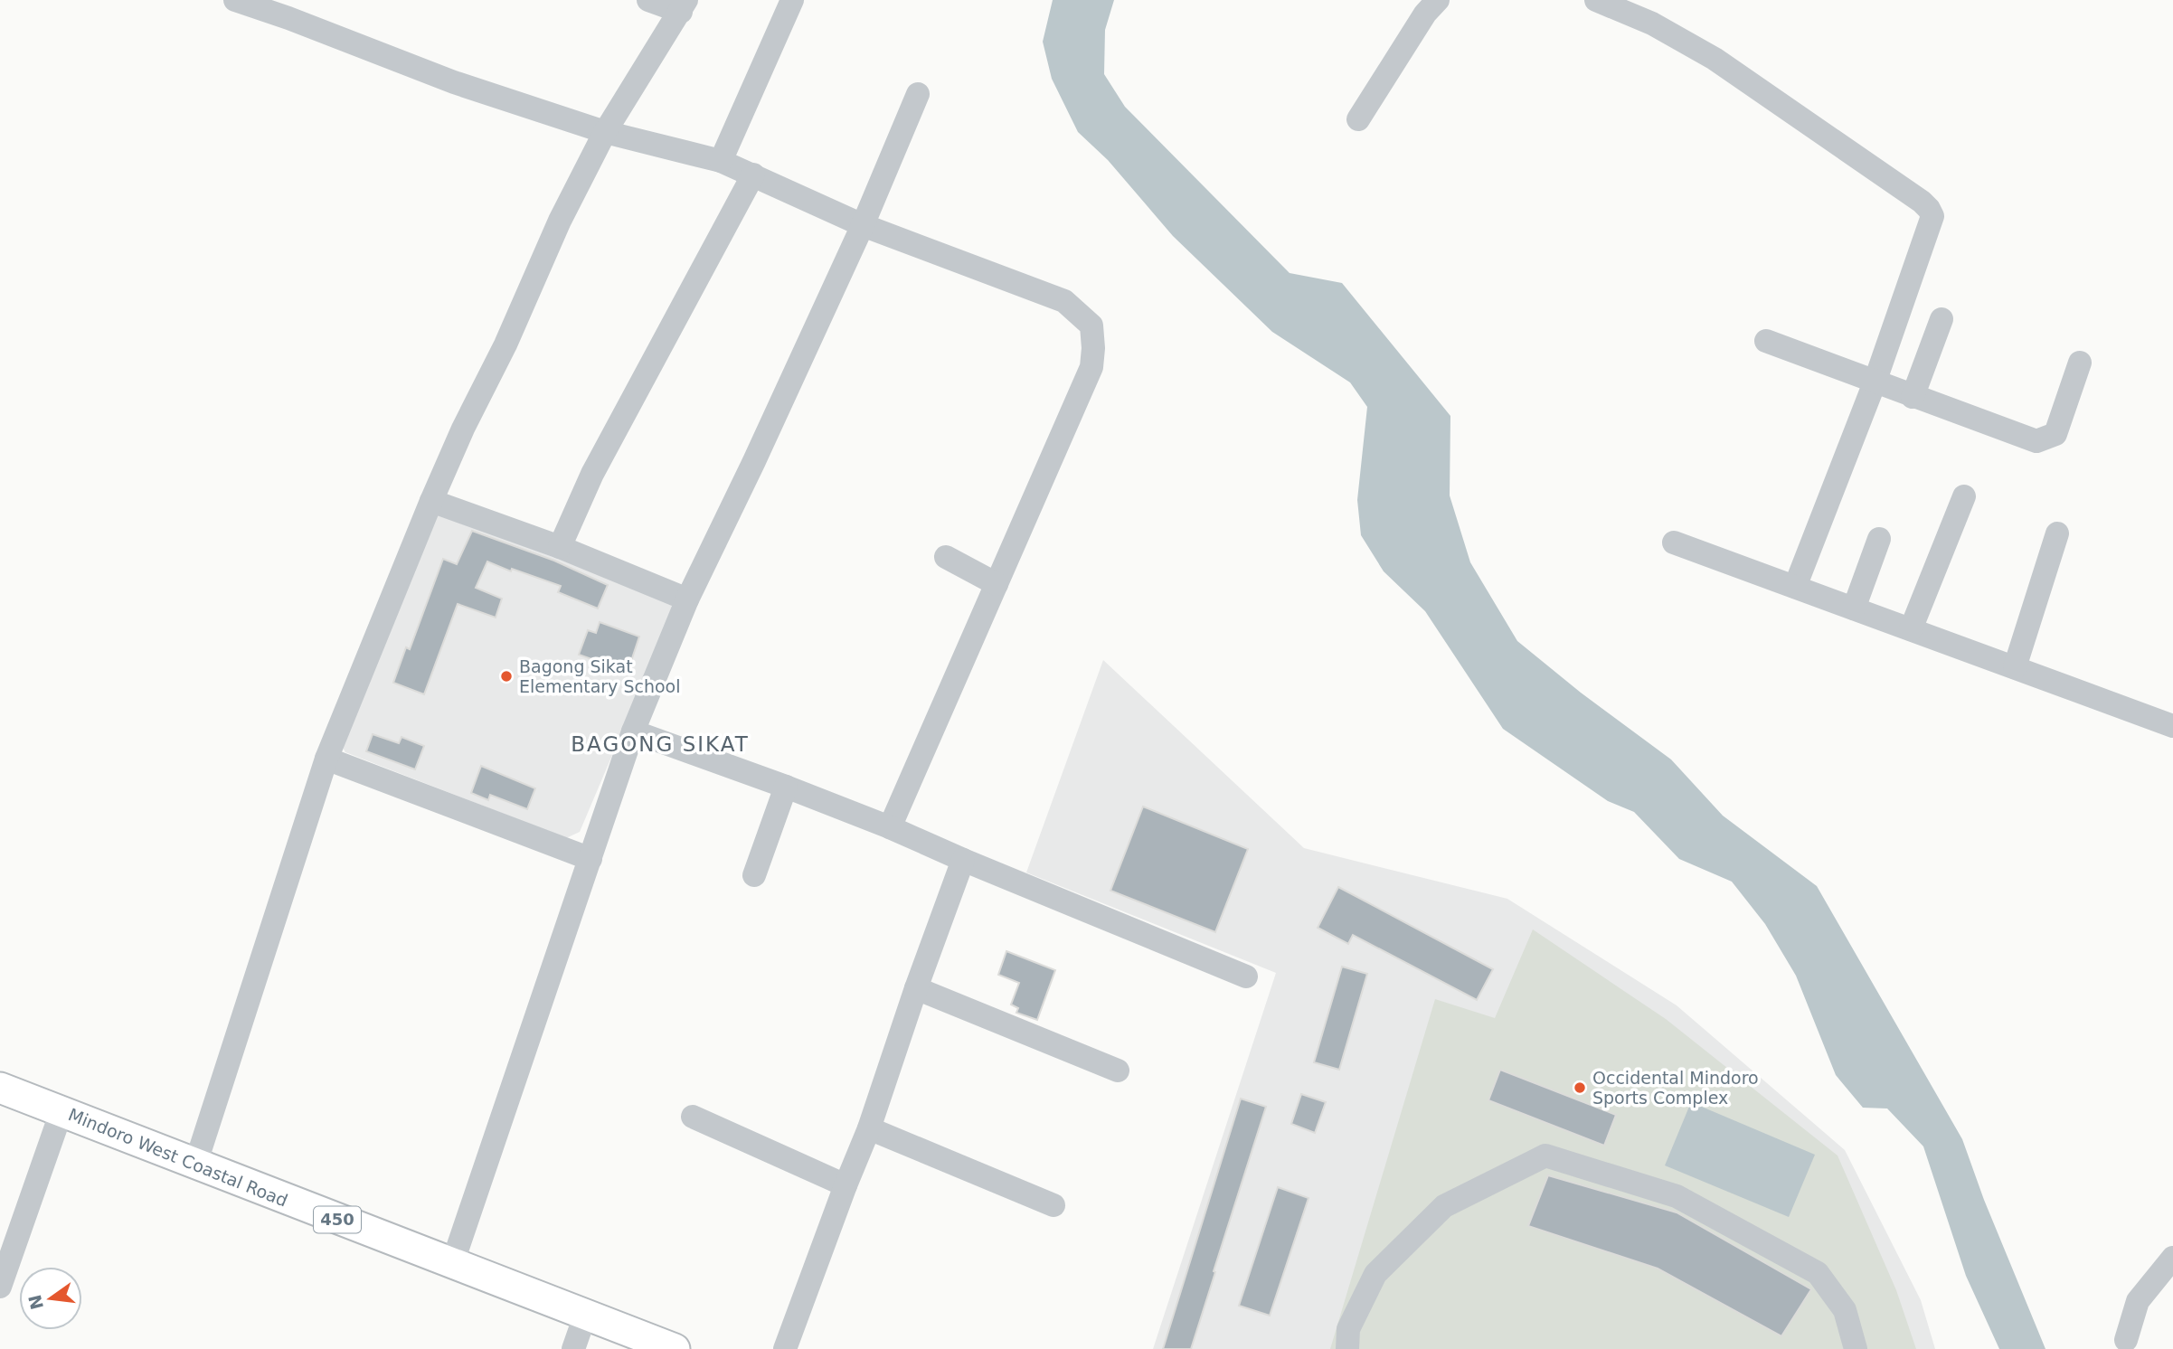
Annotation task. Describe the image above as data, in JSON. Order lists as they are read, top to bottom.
{
  "streets": {
    "main road": ["Mindoro West Coastal Road", "450"]
  },
  "districts": ["BAGONG SIKAT"],
  "places": ["Bagong Sikat Elementary School", "Occidental Mindoro Sports Complex"],
  "north": "left"
}
